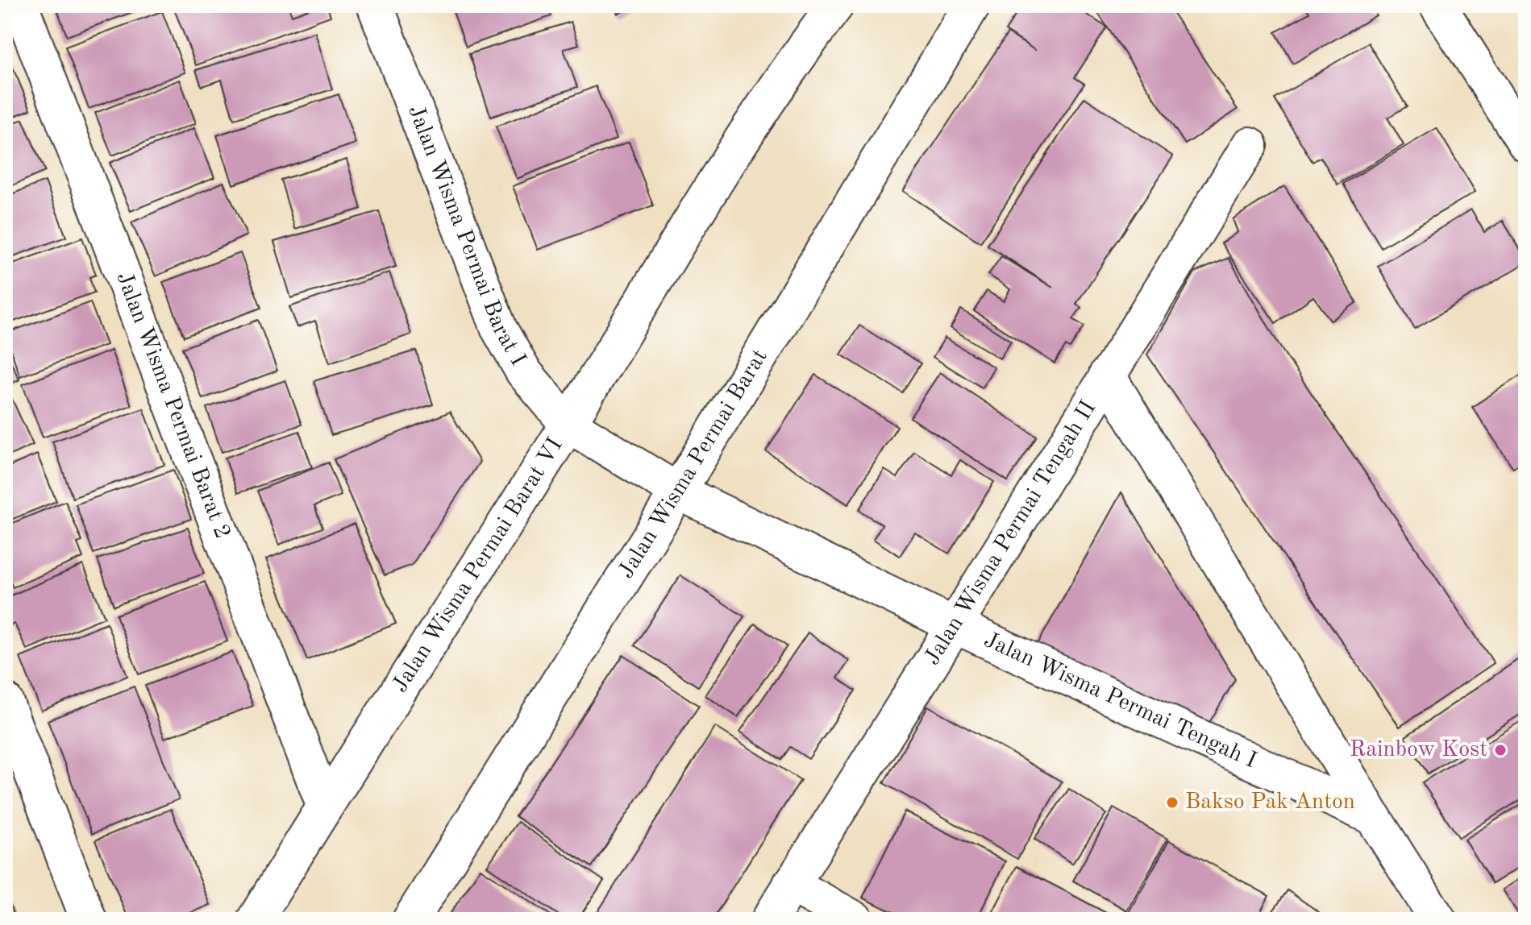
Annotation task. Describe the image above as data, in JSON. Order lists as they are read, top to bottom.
{
  "streets": {
    "street": [
      "Jalan Wisma Permai Barat I",
      "Jalan Wisma Permai Barat 2",
      "Jalan Wisma Permai Barat",
      "Jalan Wisma Permai Tengah II",
      "Jalan Wisma Permai Barat VI",
      "Jalan Wisma Permai Tengah I"
    ]
  },
  "crossings": [
    ["Jalan Wisma Permai Barat I", "Jalan Wisma Permai Barat VI"],
    ["Jalan Wisma Permai Barat I", "Jalan Wisma Permai Tengah I"],
    ["Jalan Wisma Permai Barat 2", "Jalan Wisma Permai Barat VI"],
    ["Jalan Wisma Permai Barat", "Jalan Wisma Permai Tengah I"],
    ["Jalan Wisma Permai Tengah II", "Jalan Wisma Permai Tengah I"],
    ["Jalan Wisma Permai Barat VI", "Jalan Wisma Permai Tengah I"]
  ],
  "places": ["Rainbow Kost", "Bakso Pak Anton"]
}
